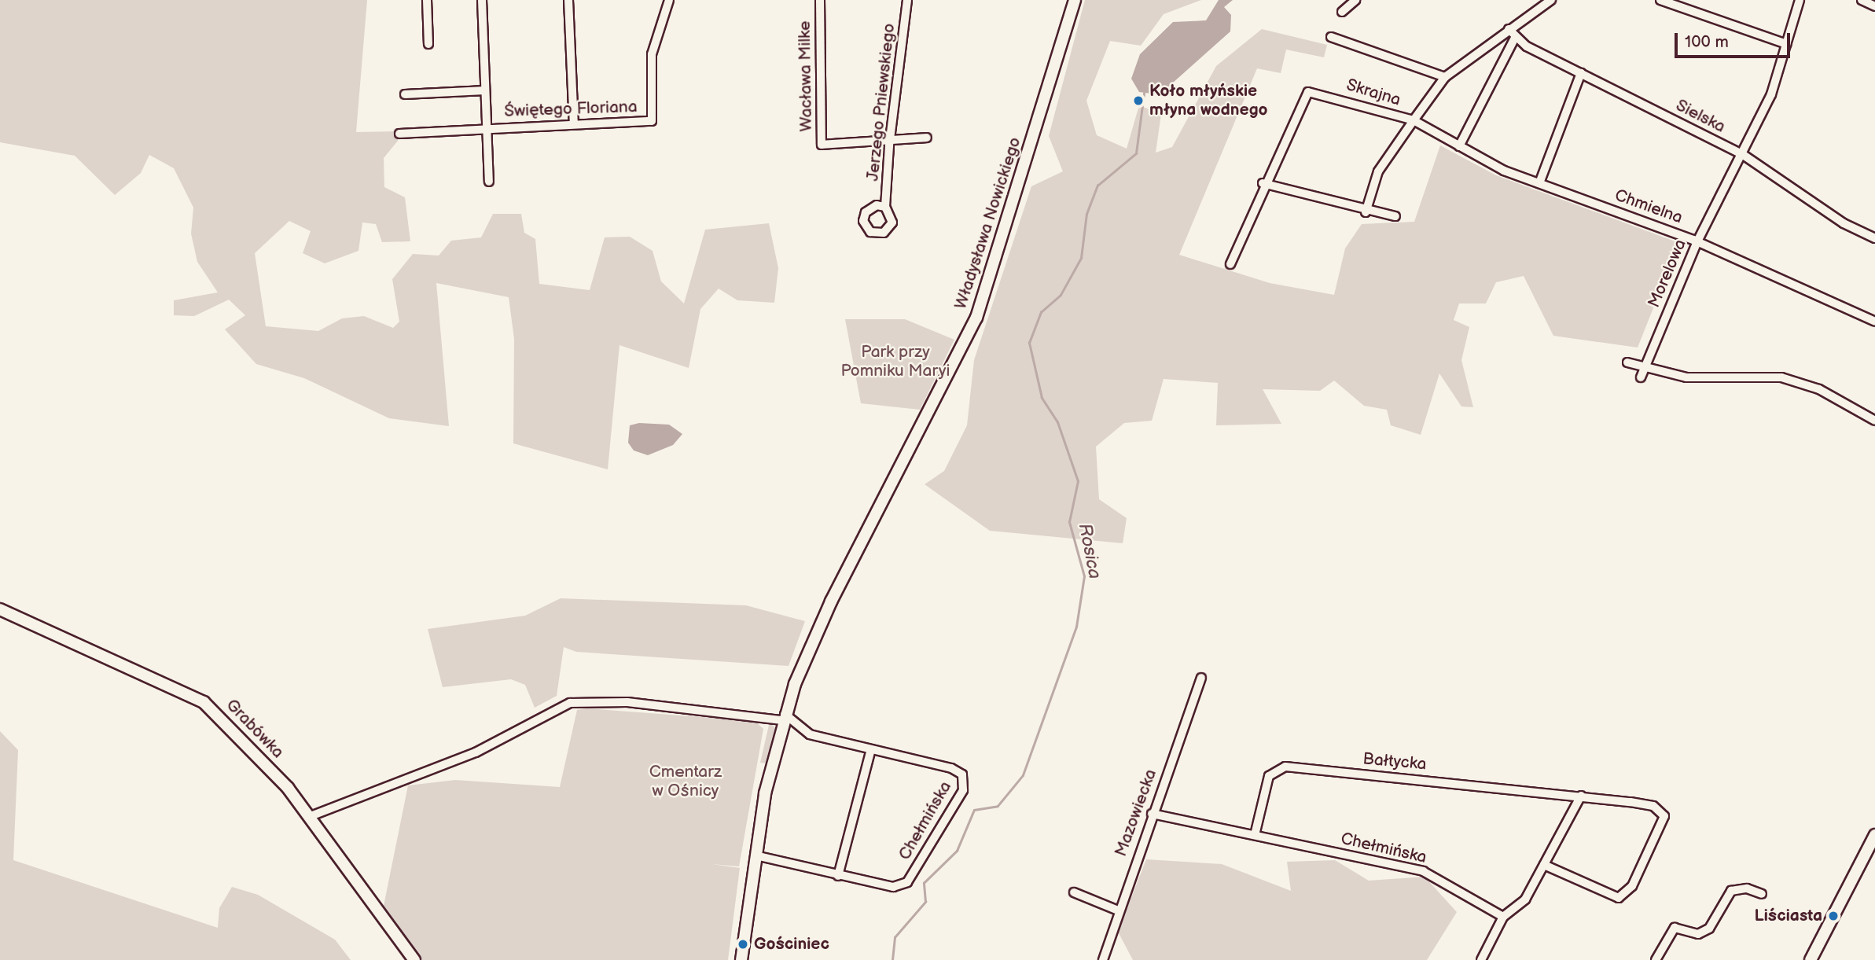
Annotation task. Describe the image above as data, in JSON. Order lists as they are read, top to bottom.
{
  "streets": {
    "street": [
      "Wacława Milke",
      "Skrajna",
      "Jerzego Pniewskiego",
      "Świętego Floriana",
      "Sielska",
      "Chmielna",
      "Władysława Nowickiego",
      "Morelowa",
      "Grabówka",
      "Bałtycka",
      "Mazowiecka",
      "Chełmińska"
    ]
  },
  "crossings": [
    ["Wacława Milke", "Jerzego Pniewskiego"],
    ["Skrajna", "Chmielna"],
    ["Sielska", "Morelowa"],
    ["Chmielna", "Morelowa"],
    ["Władysława Nowickiego", "Chełmińska"],
    ["Bałtycka", "Chełmińska"],
    ["Mazowiecka", "Chełmińska"]
  ],
  "water": ["Rosica"],
  "parks": ["Park przy Pomniku Maryi", "Cmentarz w Ośnicy"],
  "places": ["Koło młyńskie młyna wodnego", "Liściasta", "Gościniec"],
  "scale_bar": "100 m"
}
